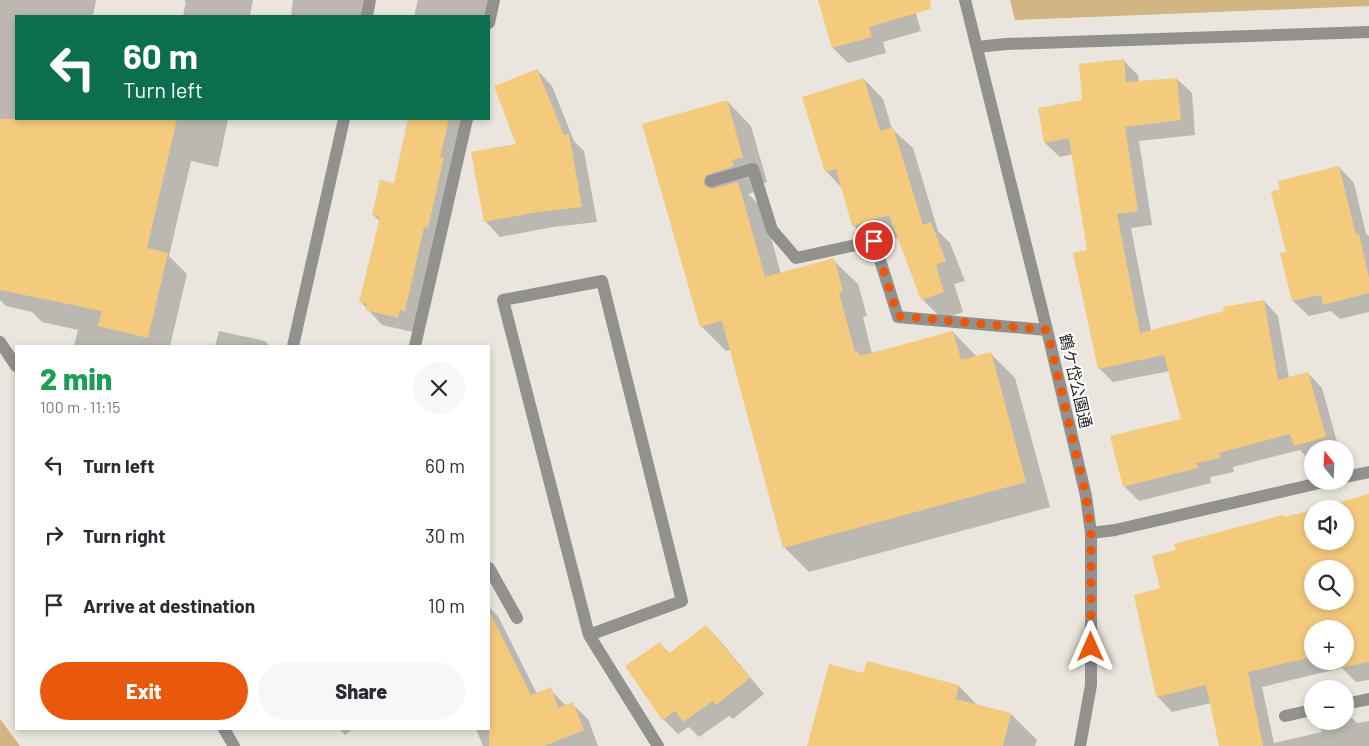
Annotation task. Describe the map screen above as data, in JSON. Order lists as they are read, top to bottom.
{
  "streets": {
    "street": ["鶴ケ岱公園通"]
  },
  "north": "top",
  "page": {
    "turn": ["60 m", "Turn left"],
    "heading": ["2 min", "100 m · 11:15"],
    "list": [
      {
        "name": "Turn left",
        "value": "60 m"
      },
      {
        "name": "Turn right",
        "value": "30 m"
      },
      {
        "name": "Arrive at destination",
        "value": "10 m"
      }
    ],
    "map_buttons": ["+", "−"],
    "buttons": ["Exit", "Share"]
  }
}
